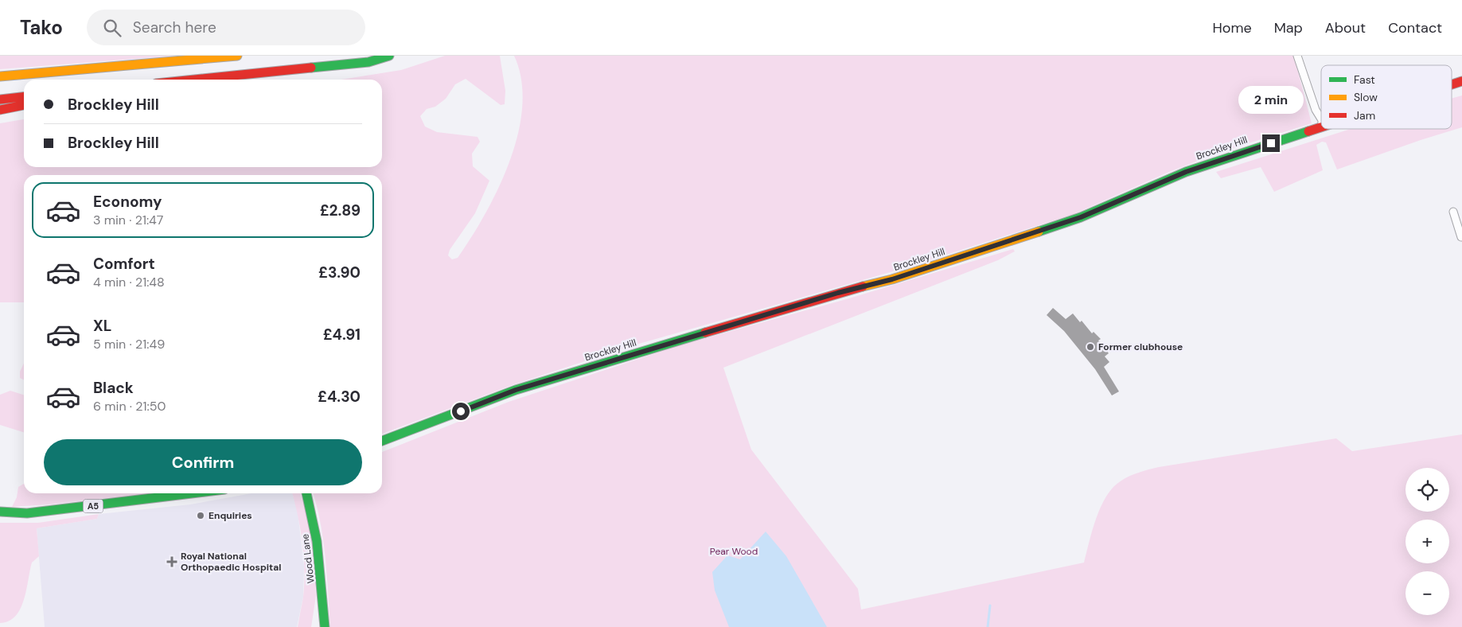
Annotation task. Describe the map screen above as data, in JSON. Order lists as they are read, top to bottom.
{
  "streets": {
    "main road": ["Brockley Hill", "A5", "Wood Lane"]
  },
  "parks": ["Pear Wood"],
  "places": {
    "other": ["Former clubhouse", "Enquiries"],
    "health": ["Royal National Orthopaedic Hospital"]
  },
  "legend": ["Fast", "Slow", "Jam"],
  "page": {
    "header": "Tako",
    "search": "Search here",
    "nav": [
      "Home",
      "Map",
      "About",
      "Contact"
    ],
    "banner": ["Brockley Hill", "Brockley Hill"],
    "bubble": "2 min",
    "list": [
      {
        "name": "Economy",
        "note": "3 min · 21:47",
        "value": "£2.89"
      },
      {
        "name": "Comfort",
        "note": "4 min · 21:48",
        "value": "£3.90"
      },
      {
        "name": "XL",
        "note": "5 min · 21:49",
        "value": "£4.91"
      },
      {
        "name": "Black",
        "note": "6 min · 21:50",
        "value": "£4.30"
      }
    ],
    "buttons": "Confirm",
    "map_buttons": ["+", "−"]
  }
}
